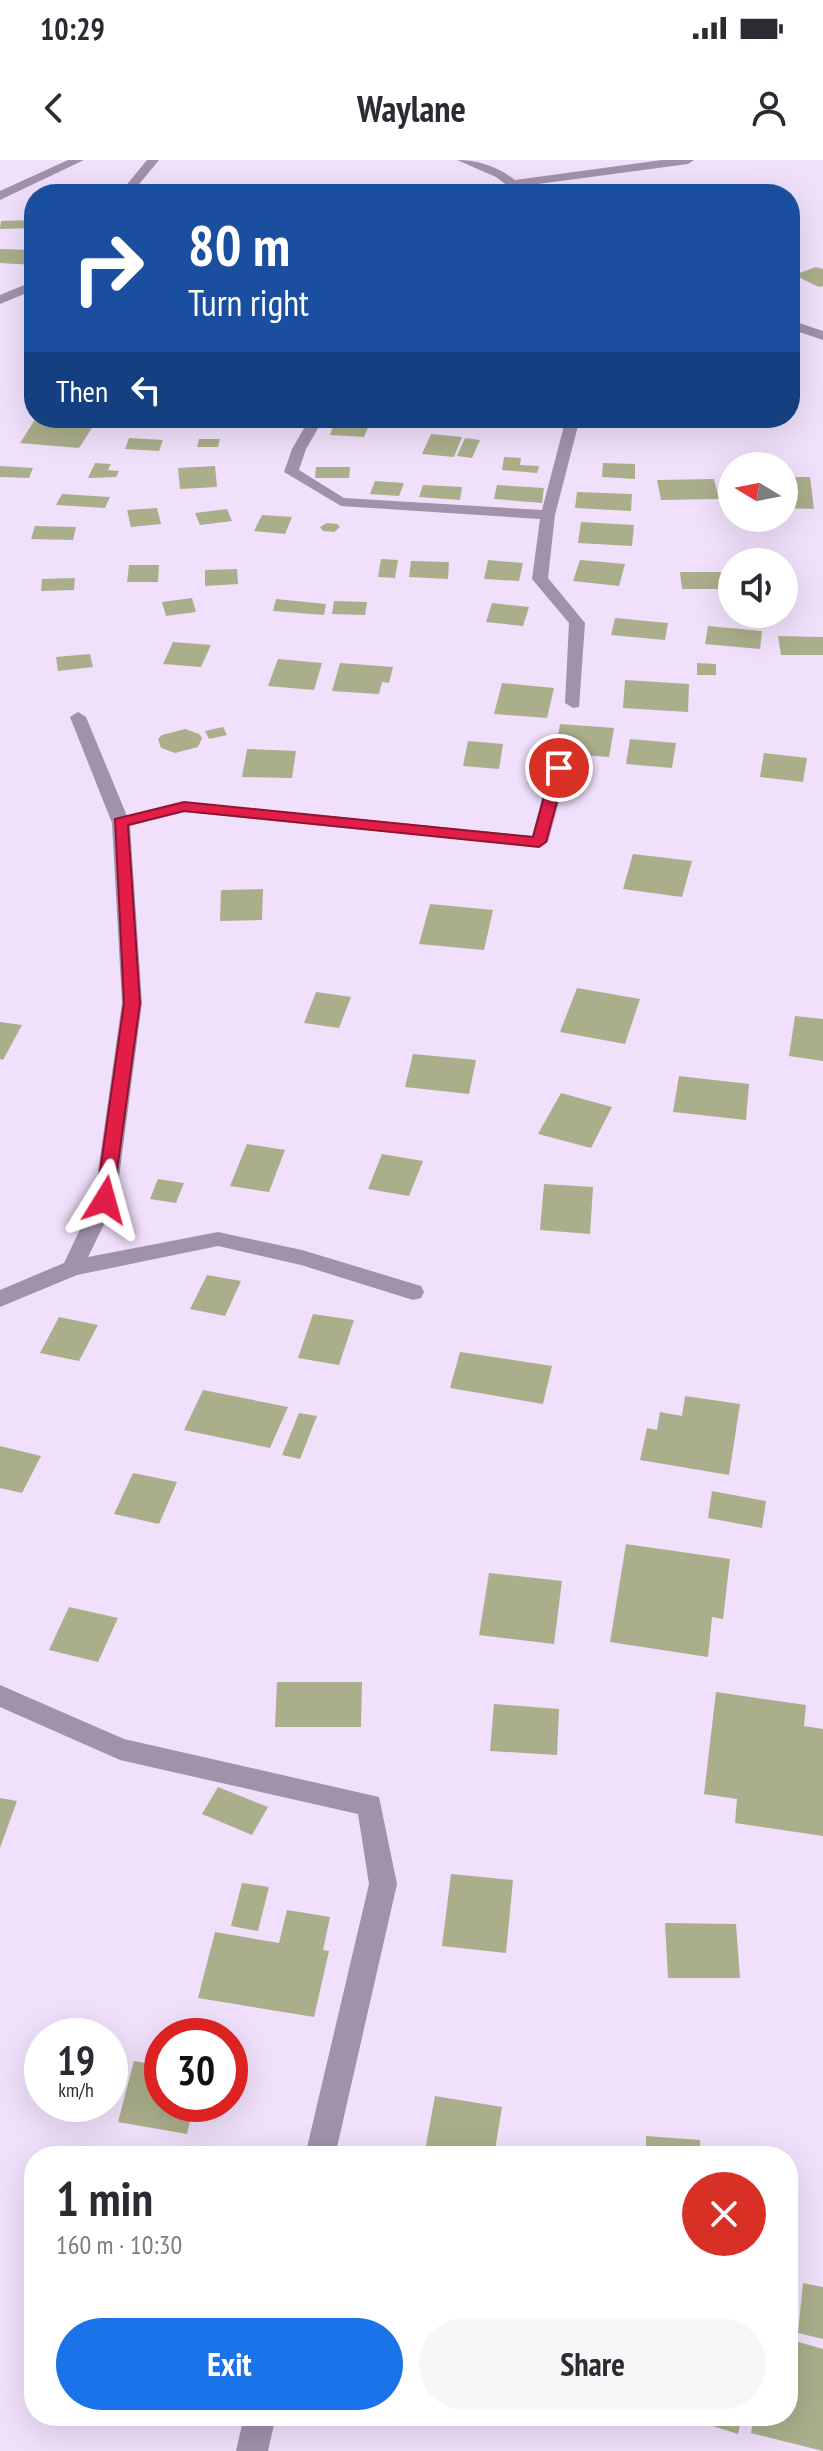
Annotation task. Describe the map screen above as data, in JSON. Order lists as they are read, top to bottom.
{
  "north": "left",
  "page": {
    "status": "10:29",
    "header": "Waylane",
    "turn": ["80 m", "Turn right"],
    "then": "Then",
    "speed": "19 km/h",
    "limit": "30",
    "heading": ["1 min", "160 m · 10:30"],
    "buttons": ["Exit", "Share"]
  }
}
